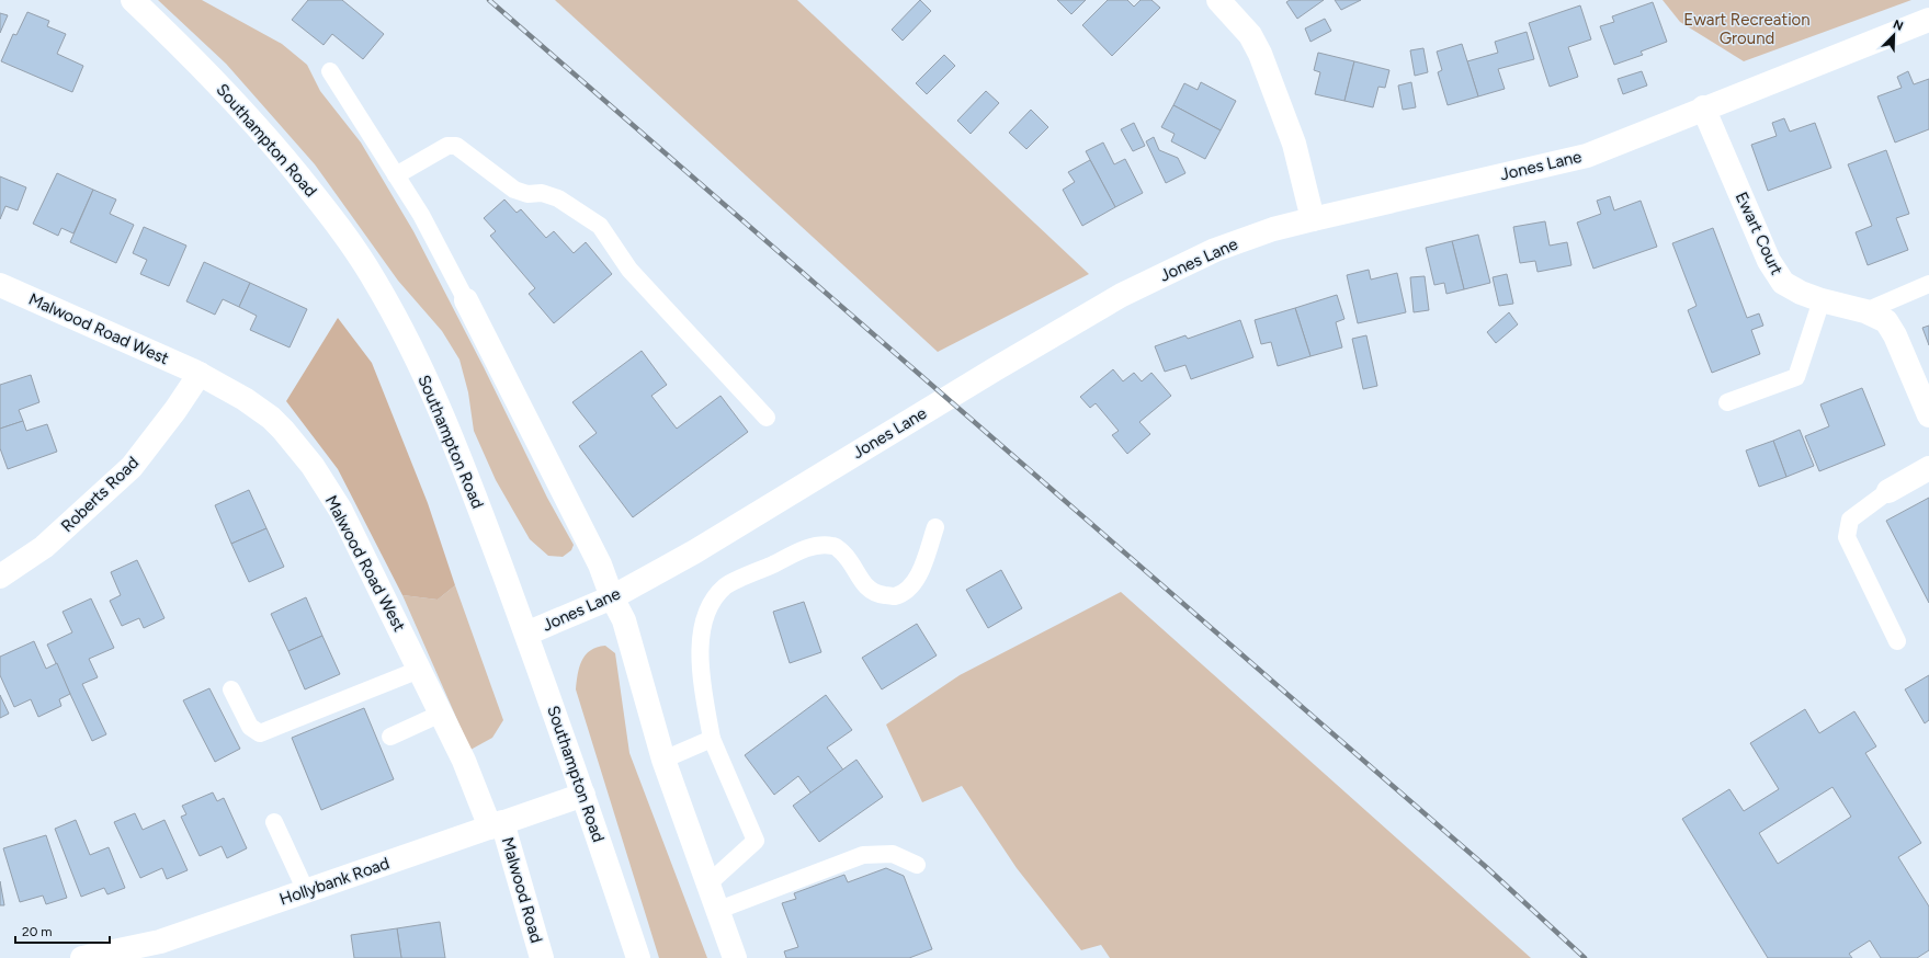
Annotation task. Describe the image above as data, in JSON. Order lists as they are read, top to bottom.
{
  "streets": {
    "street": [
      "Southampton Road",
      "Jones Lane",
      "Ewart Court",
      "Malwood Road West",
      "Roberts Road",
      "Hollybank Road",
      "Malwood Road"
    ]
  },
  "crossings": [
    ["Southampton Road", "Jones Lane"],
    ["Southampton Road", "Hollybank Road"],
    ["Jones Lane", "Ewart Court"],
    ["Malwood Road West", "Roberts Road"],
    ["Malwood Road West", "Hollybank Road"],
    ["Malwood Road West", "Malwood Road"],
    ["Hollybank Road", "Malwood Road"]
  ],
  "parks": ["Ewart Recreation Ground"],
  "scale_bar": "20 m",
  "north": "top right"
}
